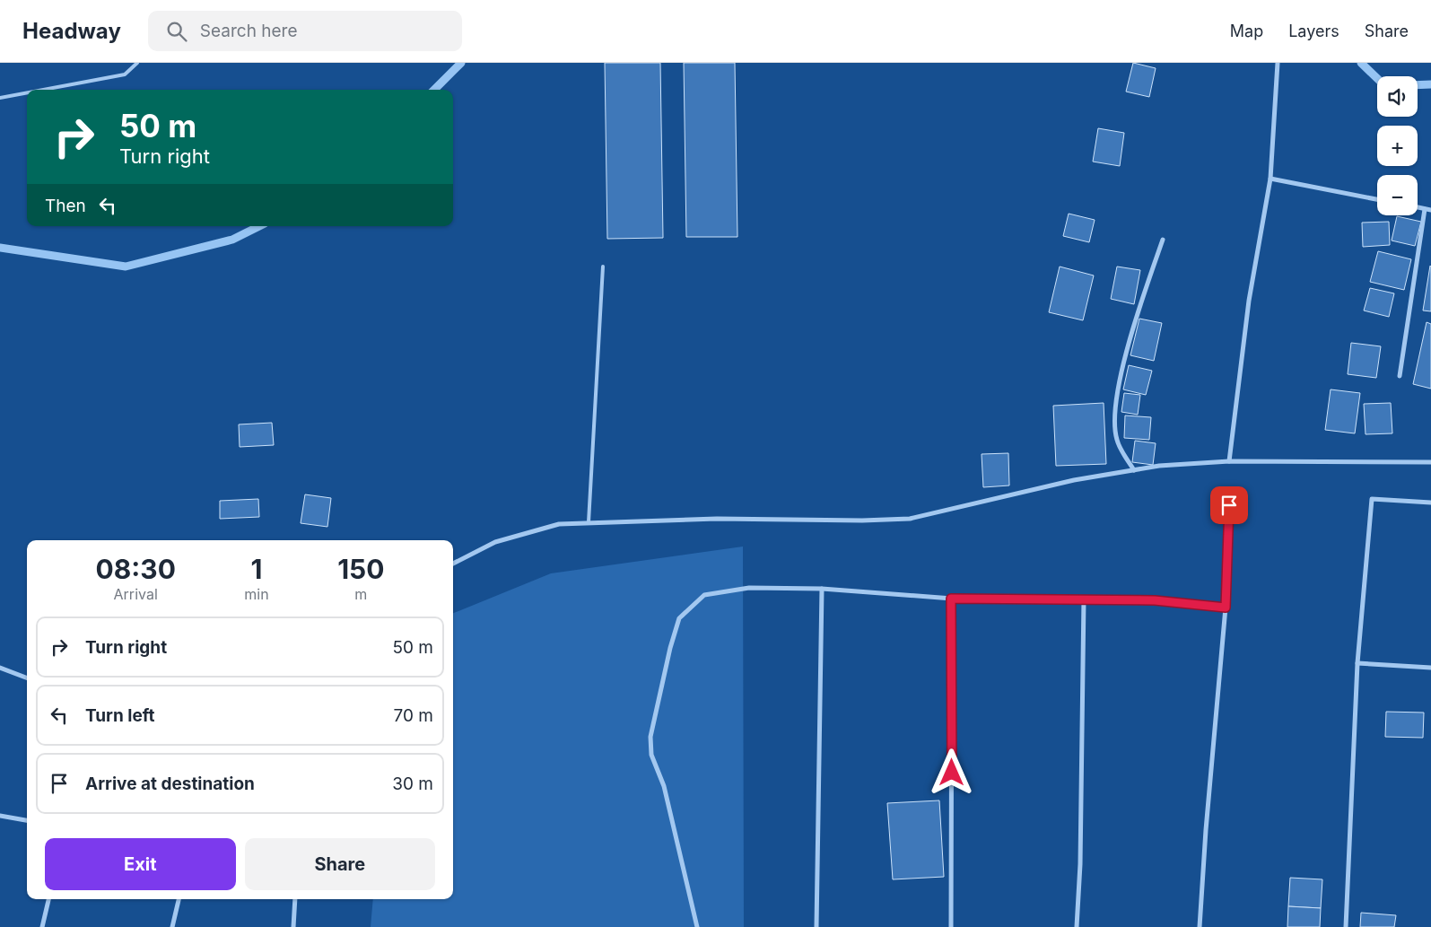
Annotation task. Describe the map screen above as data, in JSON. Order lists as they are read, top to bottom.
{
  "page": {
    "header": "Headway",
    "search": "Search here",
    "nav": ["Map", "Layers", "Share"],
    "map_buttons": ["+", "−"],
    "turn": ["50 m", "Turn right"],
    "then": "Then",
    "eta": [
      "08:30",
      "Arrival",
      "1",
      "min",
      "150",
      "m"
    ],
    "list": [
      {
        "name": "Turn right",
        "value": "50 m"
      },
      {
        "name": "Turn left",
        "value": "70 m"
      },
      {
        "name": "Arrive at destination",
        "value": "30 m"
      }
    ],
    "buttons": ["Exit", "Share"]
  }
}
